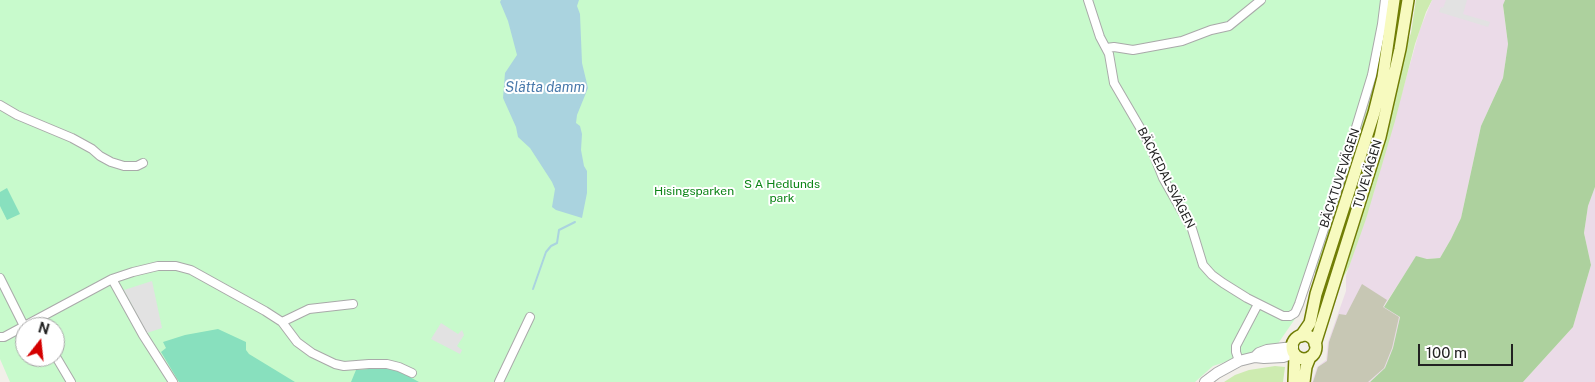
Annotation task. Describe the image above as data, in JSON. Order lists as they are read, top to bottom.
{
  "streets": {
    "main road": ["TUVEVÄGEN"],
    "street": ["BÄCKEDALSVÄGEN", "BÄCKTUVEVÄGEN"]
  },
  "crossings": [
    ["BÄCKEDALSVÄGEN", "BÄCKTUVEVÄGEN"]
  ],
  "water": ["Slätta damm"],
  "parks": ["S A Hedlunds park", "Hisingsparken"],
  "scale_bar": "100 m",
  "north": "top"
}
